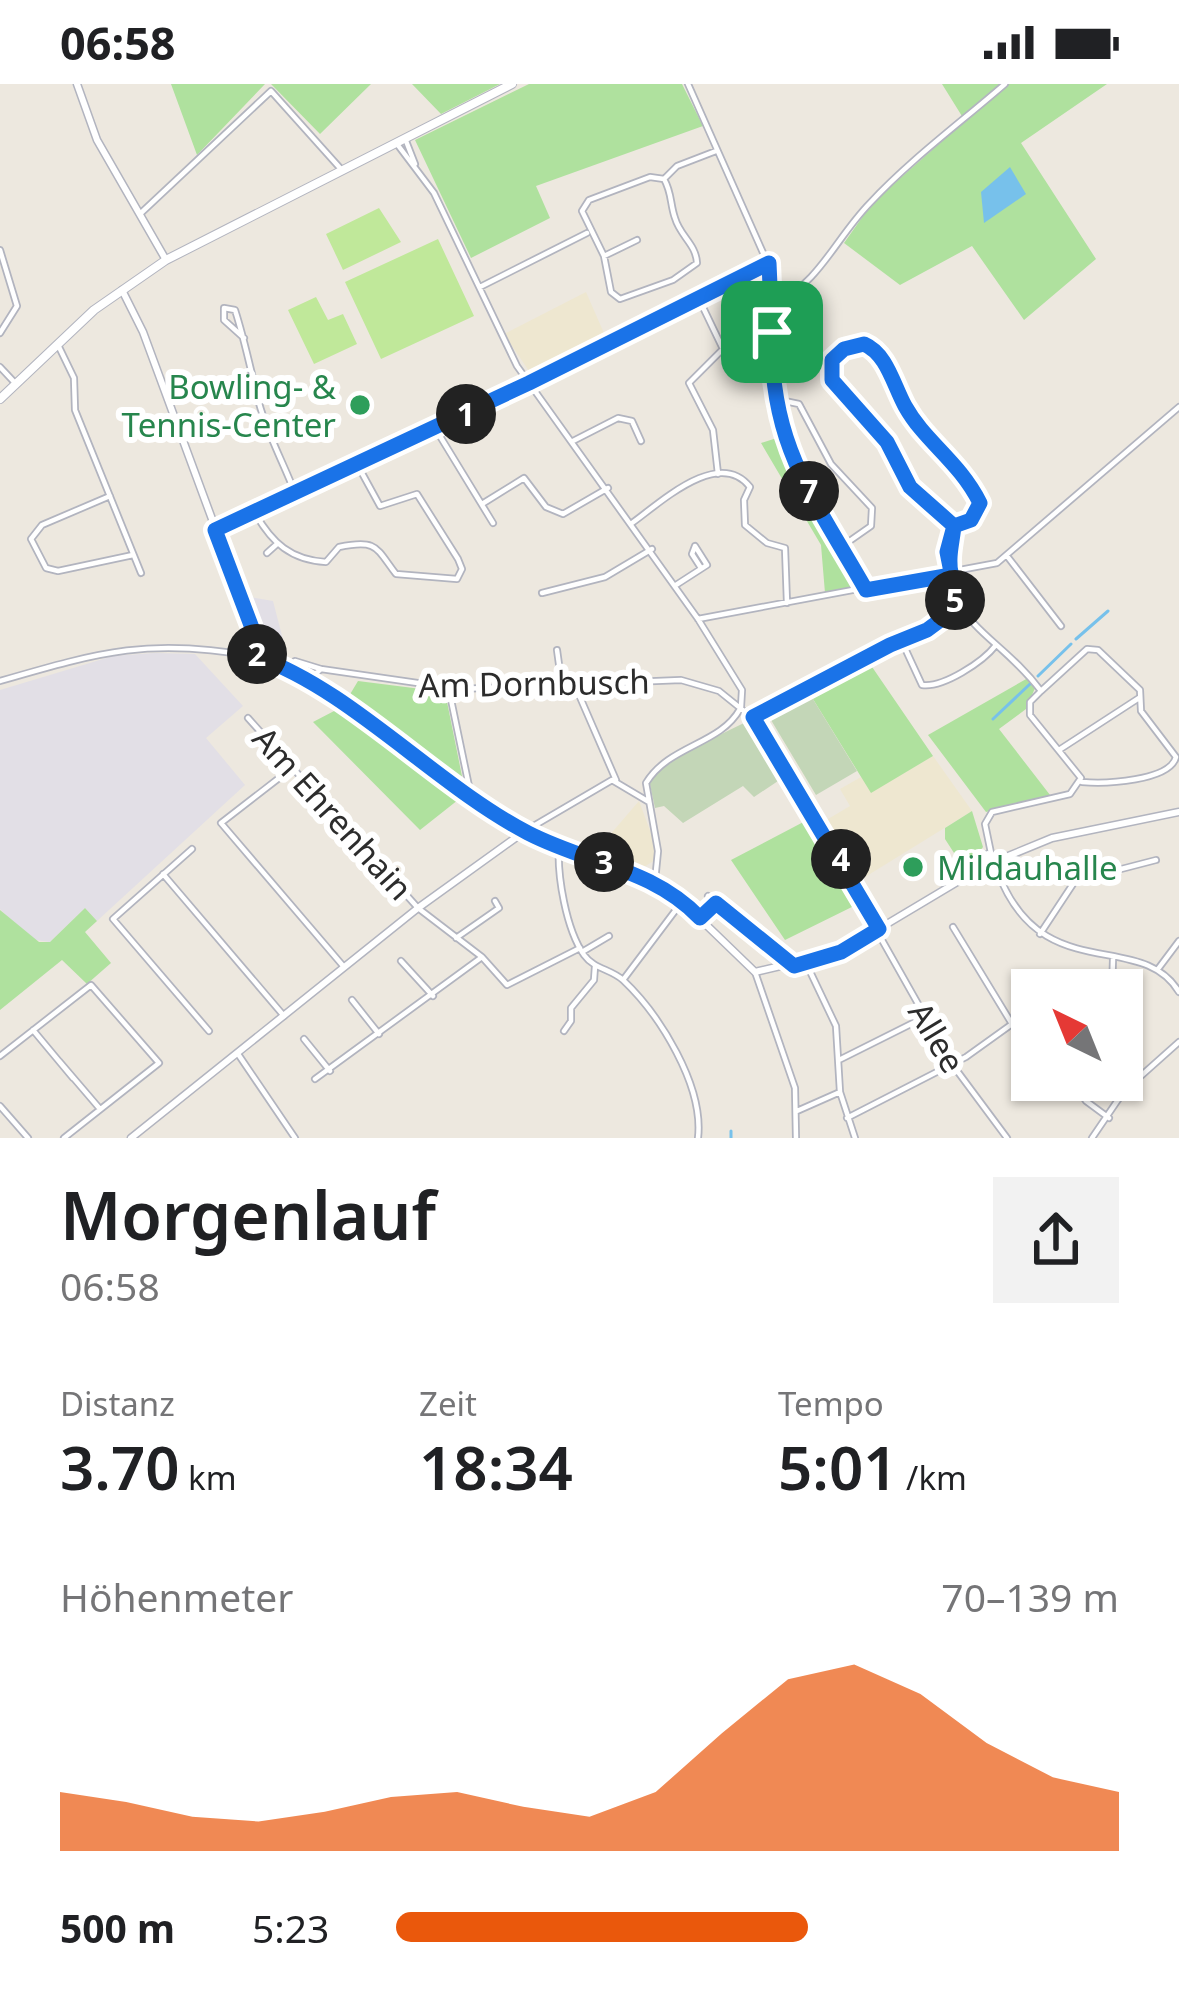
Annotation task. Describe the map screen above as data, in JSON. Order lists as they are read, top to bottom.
{
  "streets": {
    "street": ["Am Dornbusch", "Am Ehrenhain", "Allee"]
  },
  "crossings": [
    ["Am Dornbusch", "Allee"]
  ],
  "places": ["Bowling- & Tennis-Center", "Mildauhalle"],
  "north": "top left",
  "page": {
    "status": "06:58",
    "pins": [
      "1",
      "7",
      "5",
      "2",
      "4",
      "3"
    ],
    "heading": ["Morgenlauf", "06:58"],
    "stats": [
      ["Distanz", "3.70 km"],
      ["Zeit", "18:34"],
      ["Tempo", "5:01 /km"]
    ],
    "chart": ["Höhenmeter", "70–139 m"],
    "list": [
      {
        "name": "500 m",
        "note": "5:23"
      }
    ]
  }
}
